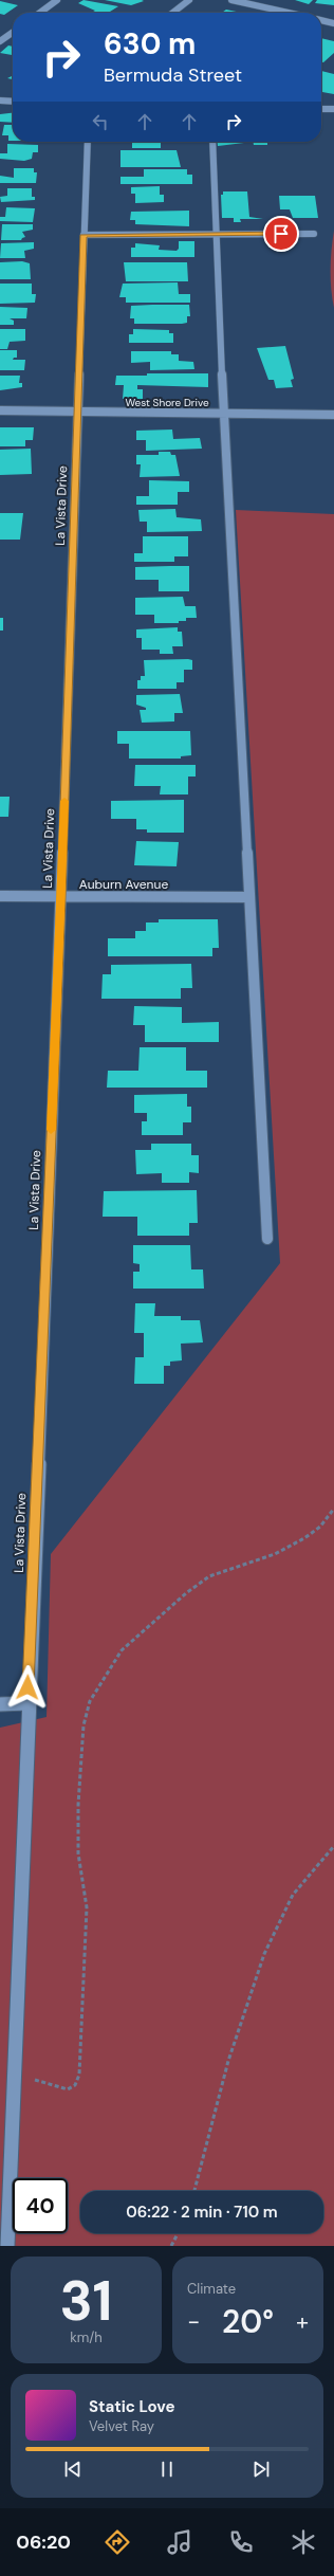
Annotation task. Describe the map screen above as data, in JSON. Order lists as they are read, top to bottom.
{
  "streets": {
    "street": ["West Shore Drive", "La Vista Drive", "Auburn Avenue"]
  },
  "crossings": [
    ["West Shore Drive", "La Vista Drive"],
    ["La Vista Drive", "Auburn Avenue"]
  ],
  "page": {
    "turn": ["630 m", "Bermuda Street"],
    "limit": "40",
    "trip": "06:22 · 2 min · 710 m",
    "tile": [
      ["31", "km/h"],
      "Climate"
    ],
    "heat": ["−", "20°", "+"],
    "song": ["Static Love", "Velvet Ray"],
    "tabs": "06:20"
  }
}
